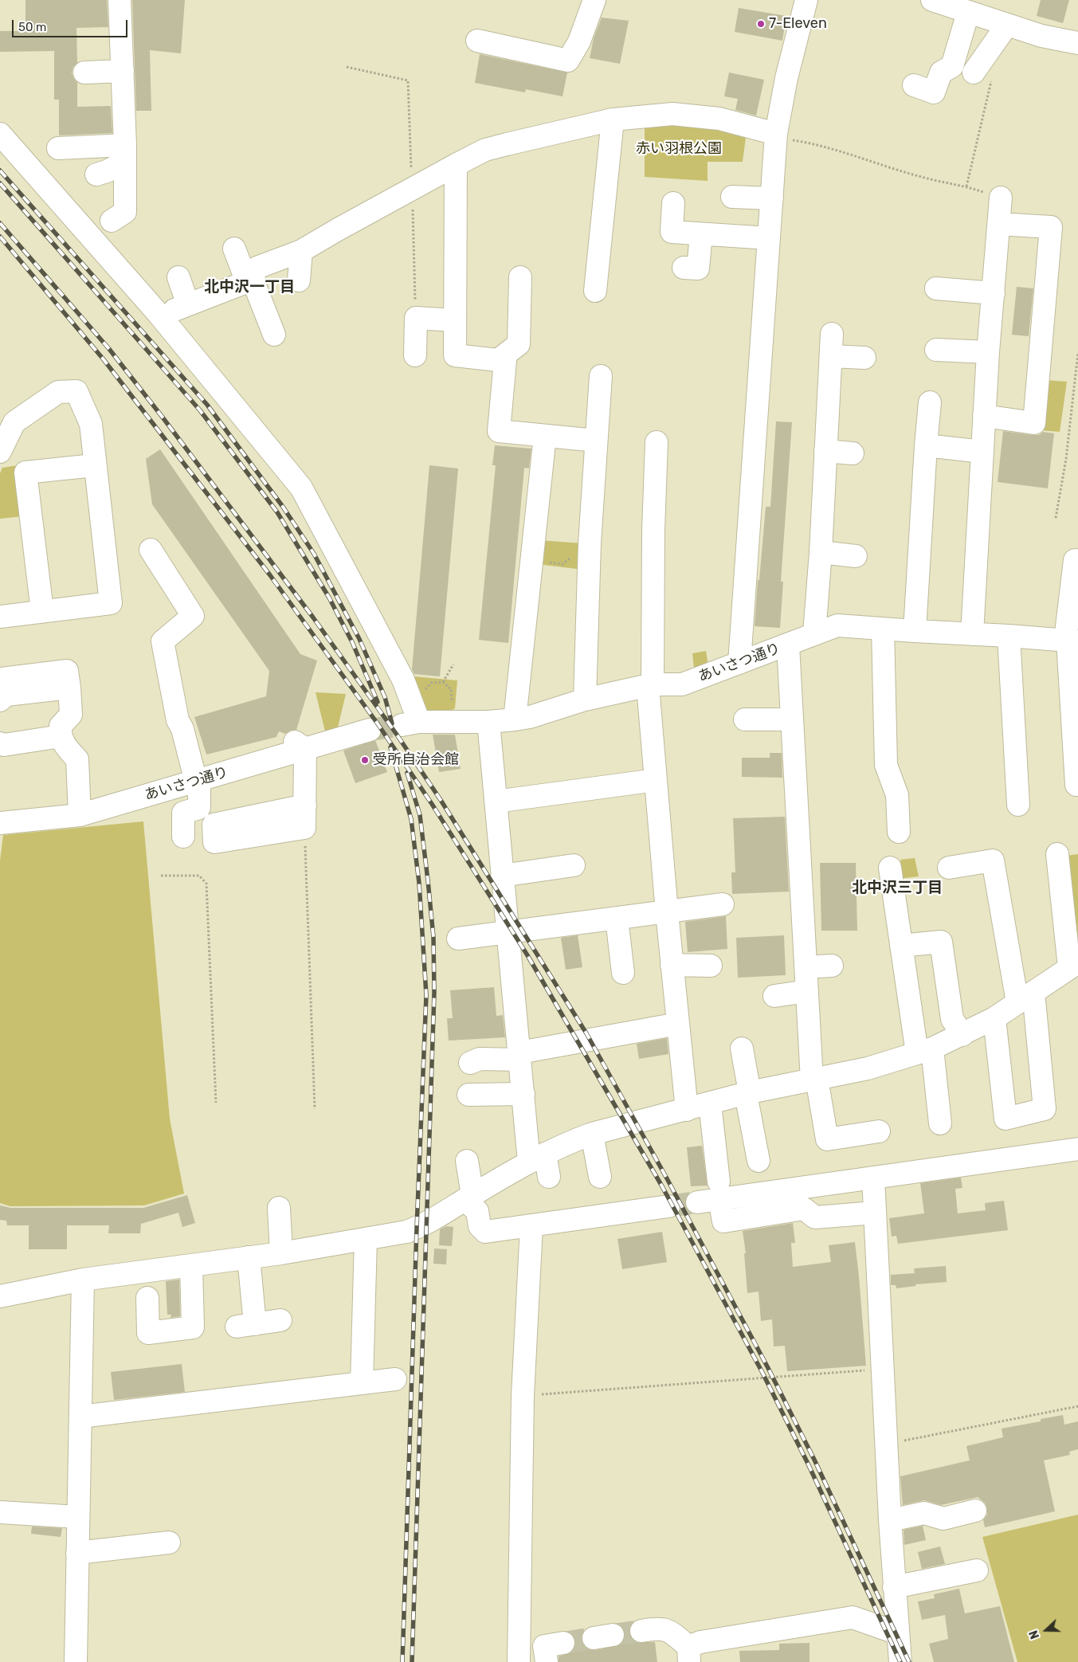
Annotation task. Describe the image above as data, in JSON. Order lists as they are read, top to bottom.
{
  "streets": {
    "street": ["あいさつ通り"]
  },
  "districts": ["北中沢一丁目", "北中沢三丁目"],
  "parks": ["赤い羽根公園"],
  "places": ["7-Eleven", "受所自治会館"],
  "scale_bar": "50 m",
  "north": "left"
}
